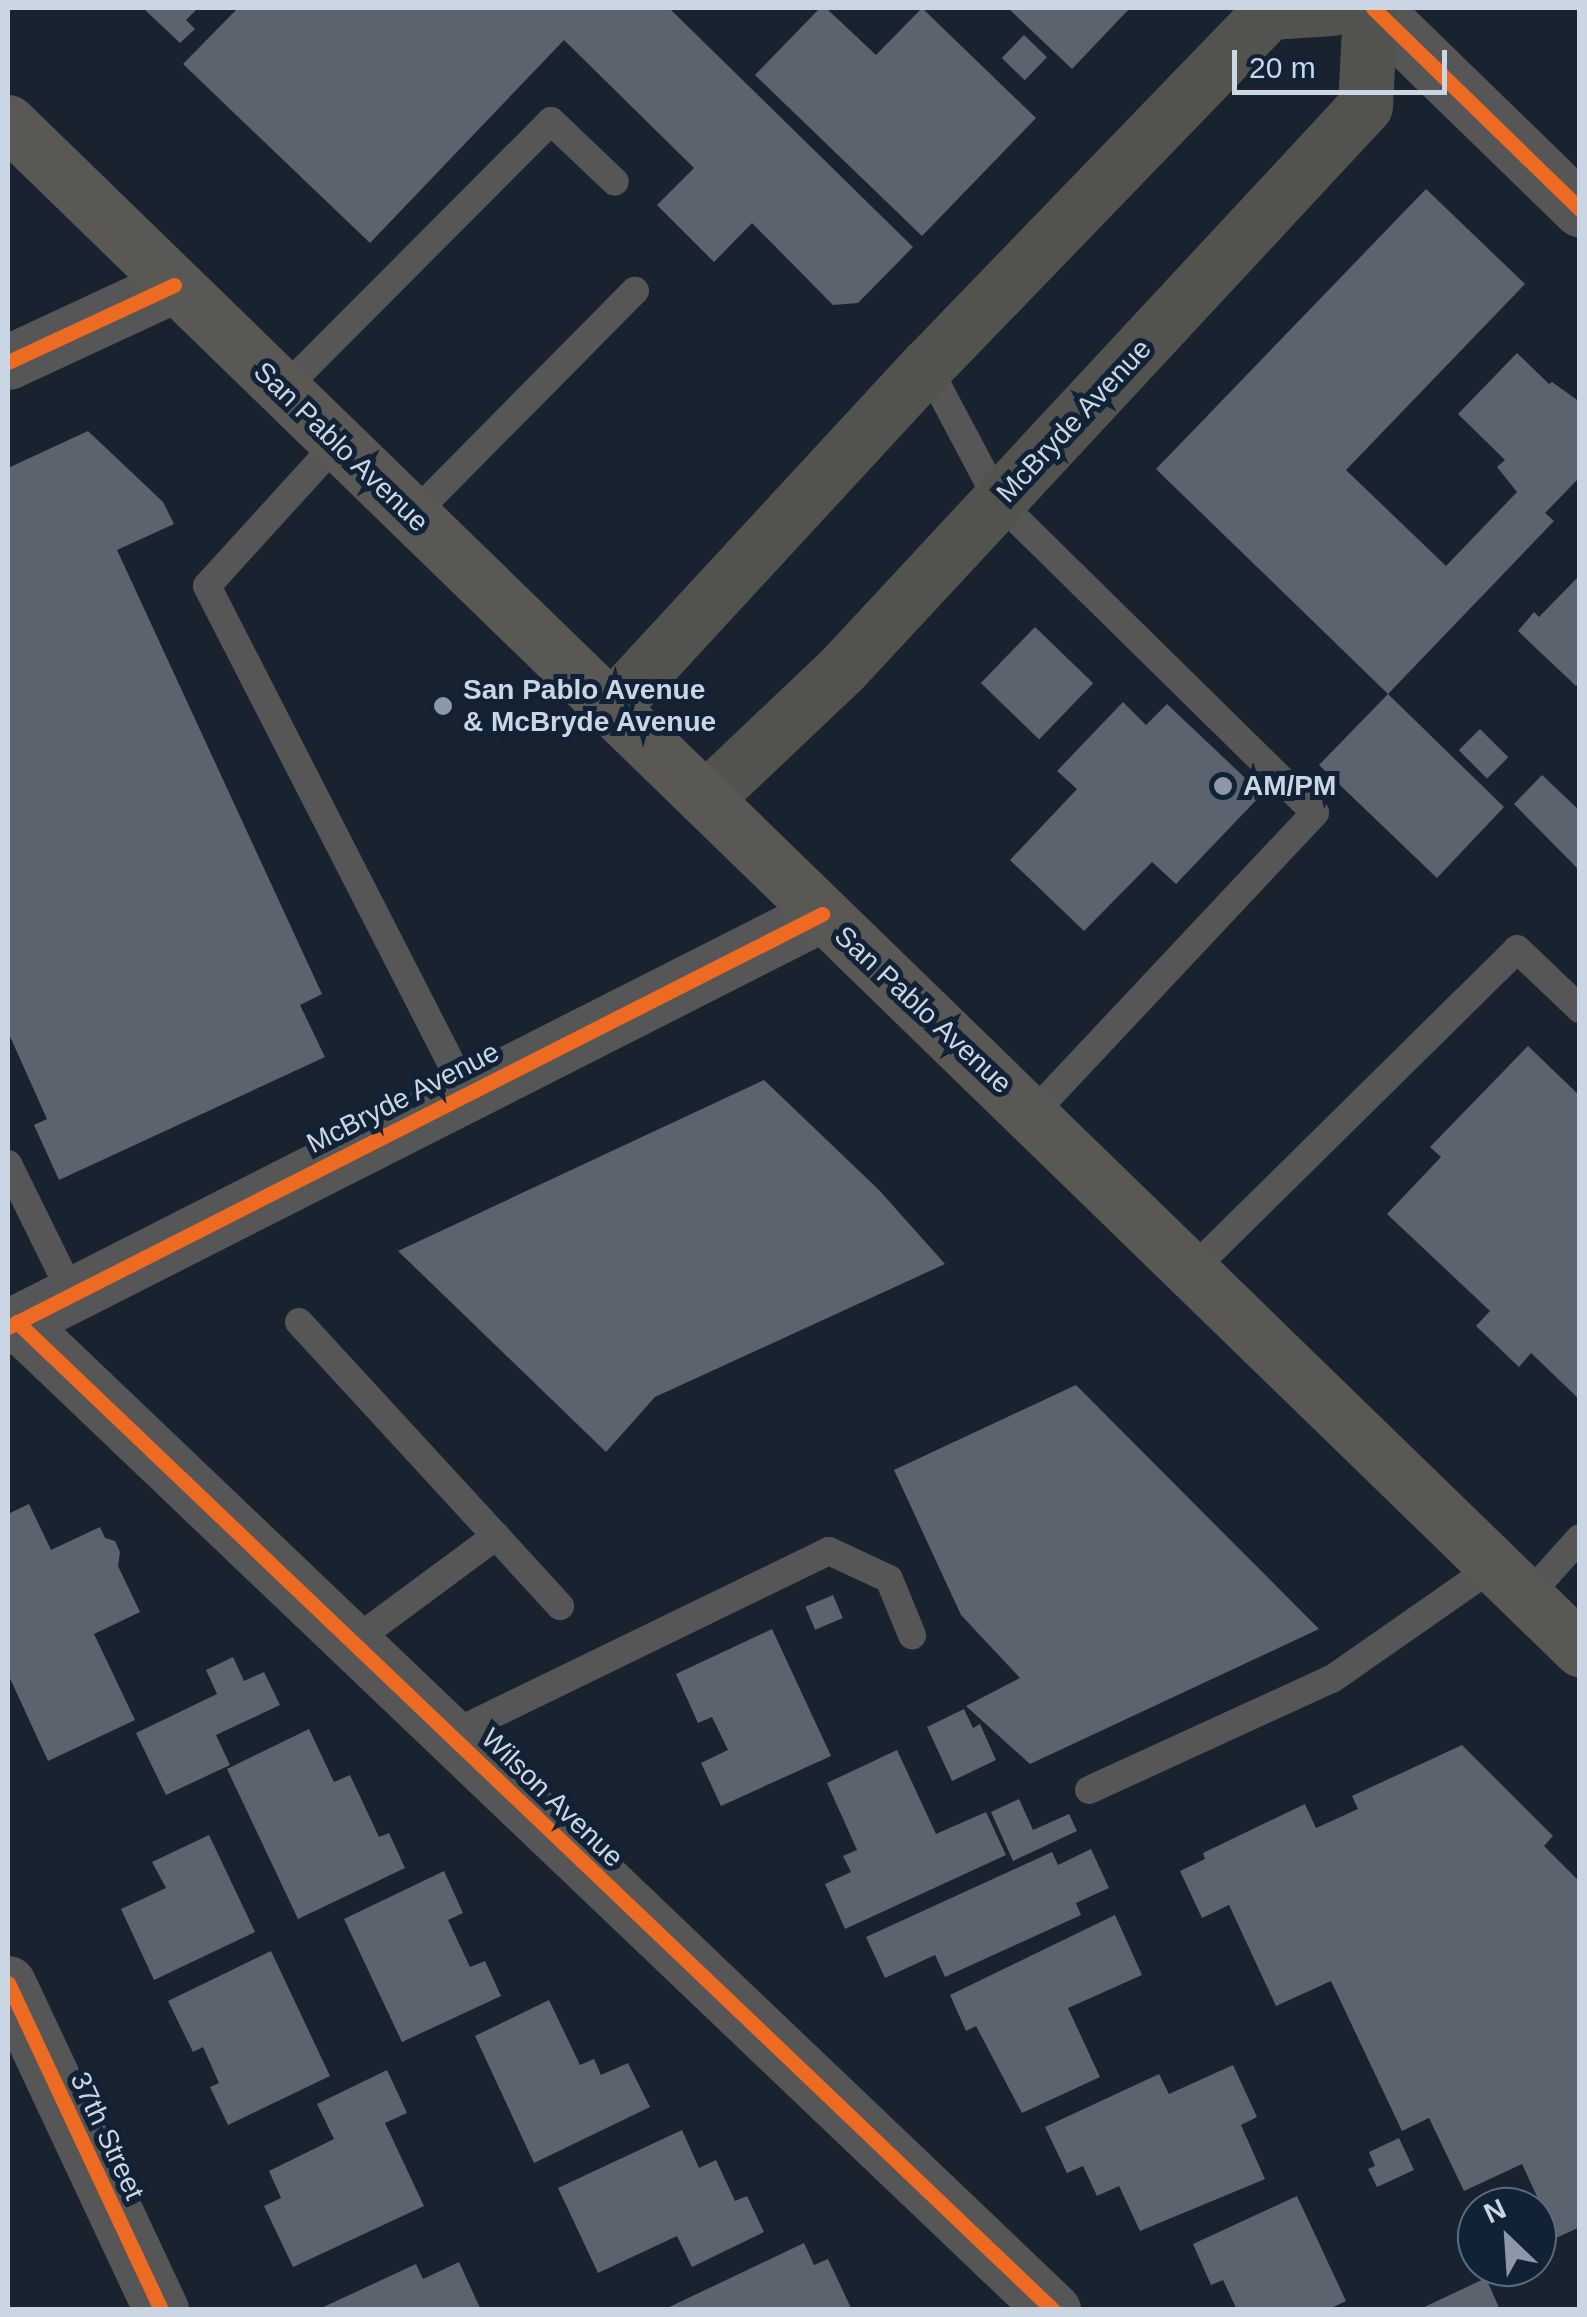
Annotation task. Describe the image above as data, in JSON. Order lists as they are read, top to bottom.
{
  "streets": {
    "main road": ["McBryde Avenue", "San Pablo Avenue"],
    "street": ["Wilson Avenue", "37th Street"]
  },
  "crossings": [
    ["McBryde Avenue", "San Pablo Avenue"],
    ["McBryde Avenue", "Wilson Avenue"]
  ],
  "places": ["San Pablo Avenue & McBryde Avenue", "AM/PM"],
  "scale_bar": "20 m",
  "north": "top left"
}
